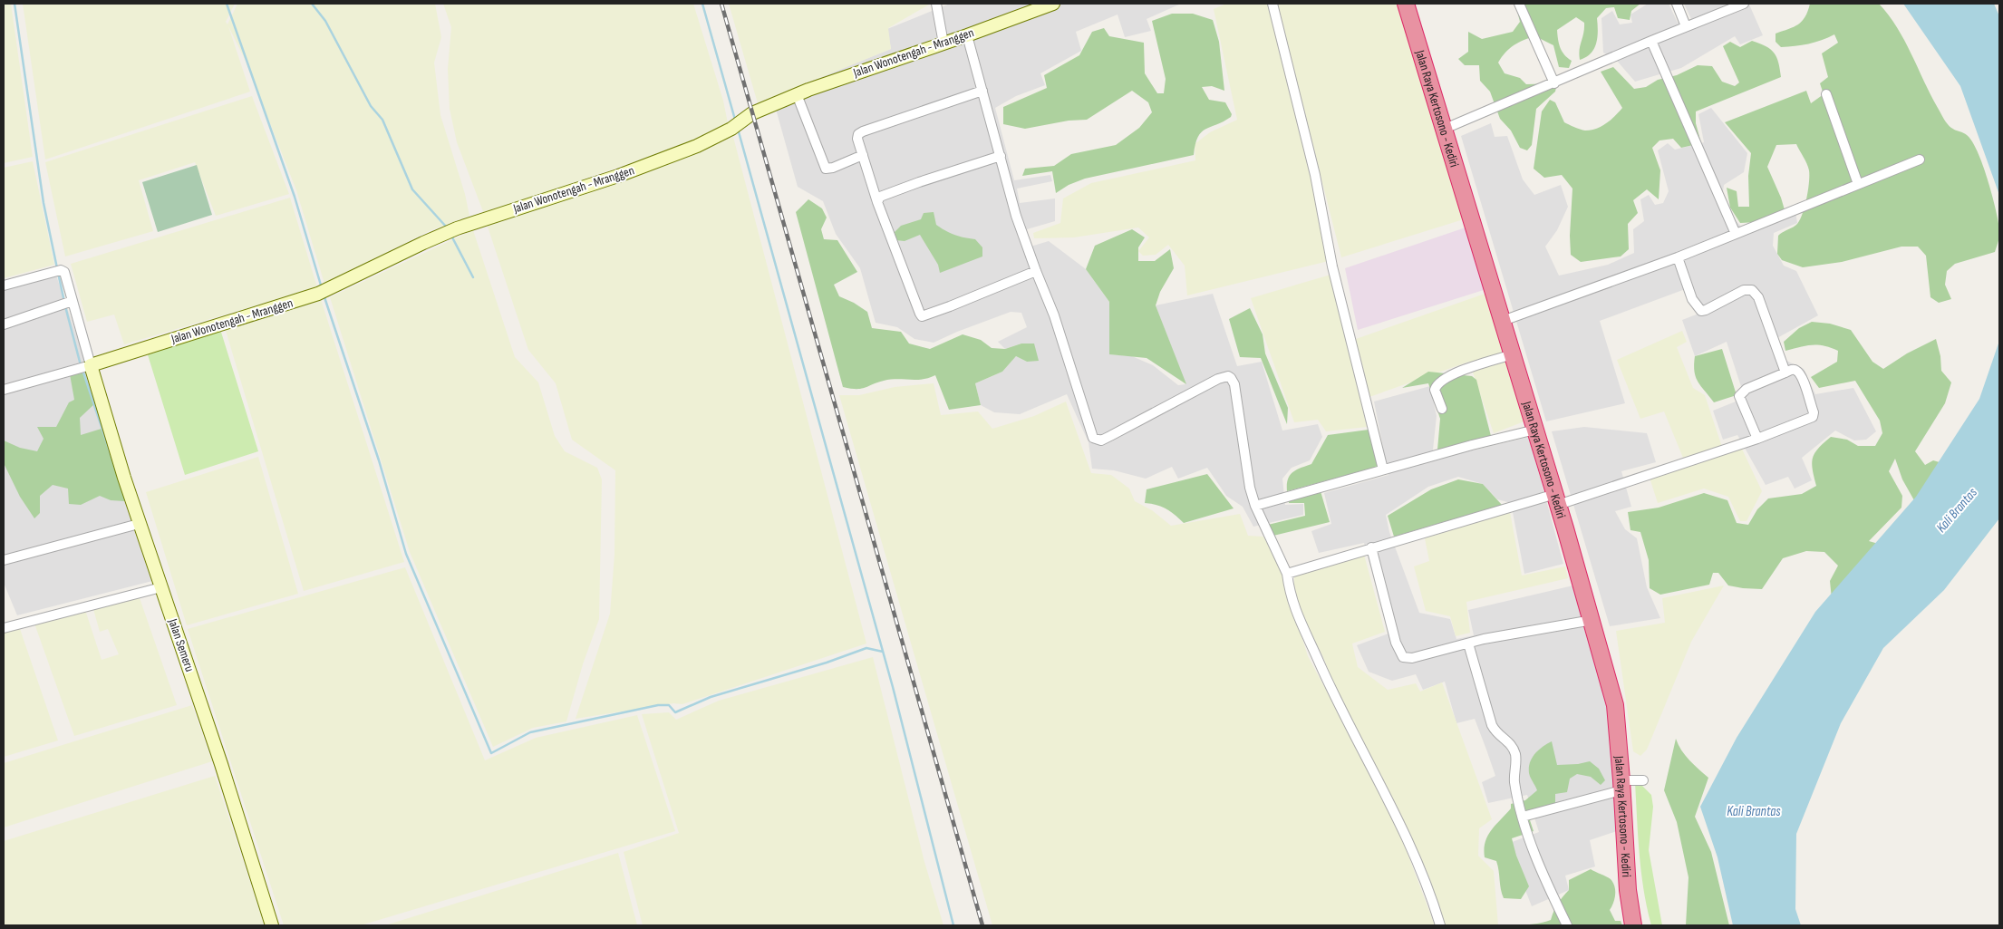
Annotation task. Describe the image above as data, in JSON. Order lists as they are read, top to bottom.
{
  "streets": {
    "highway": ["Jalan Raya Kertosono - Kediri"],
    "street": ["Jalan Wonotengah - Mranggen", "Jalan Semeru"]
  },
  "crossings": [
    ["Jalan Wonotengah - Mranggen", "Jalan Semeru"]
  ],
  "water": ["Kali Brantas"]
}
